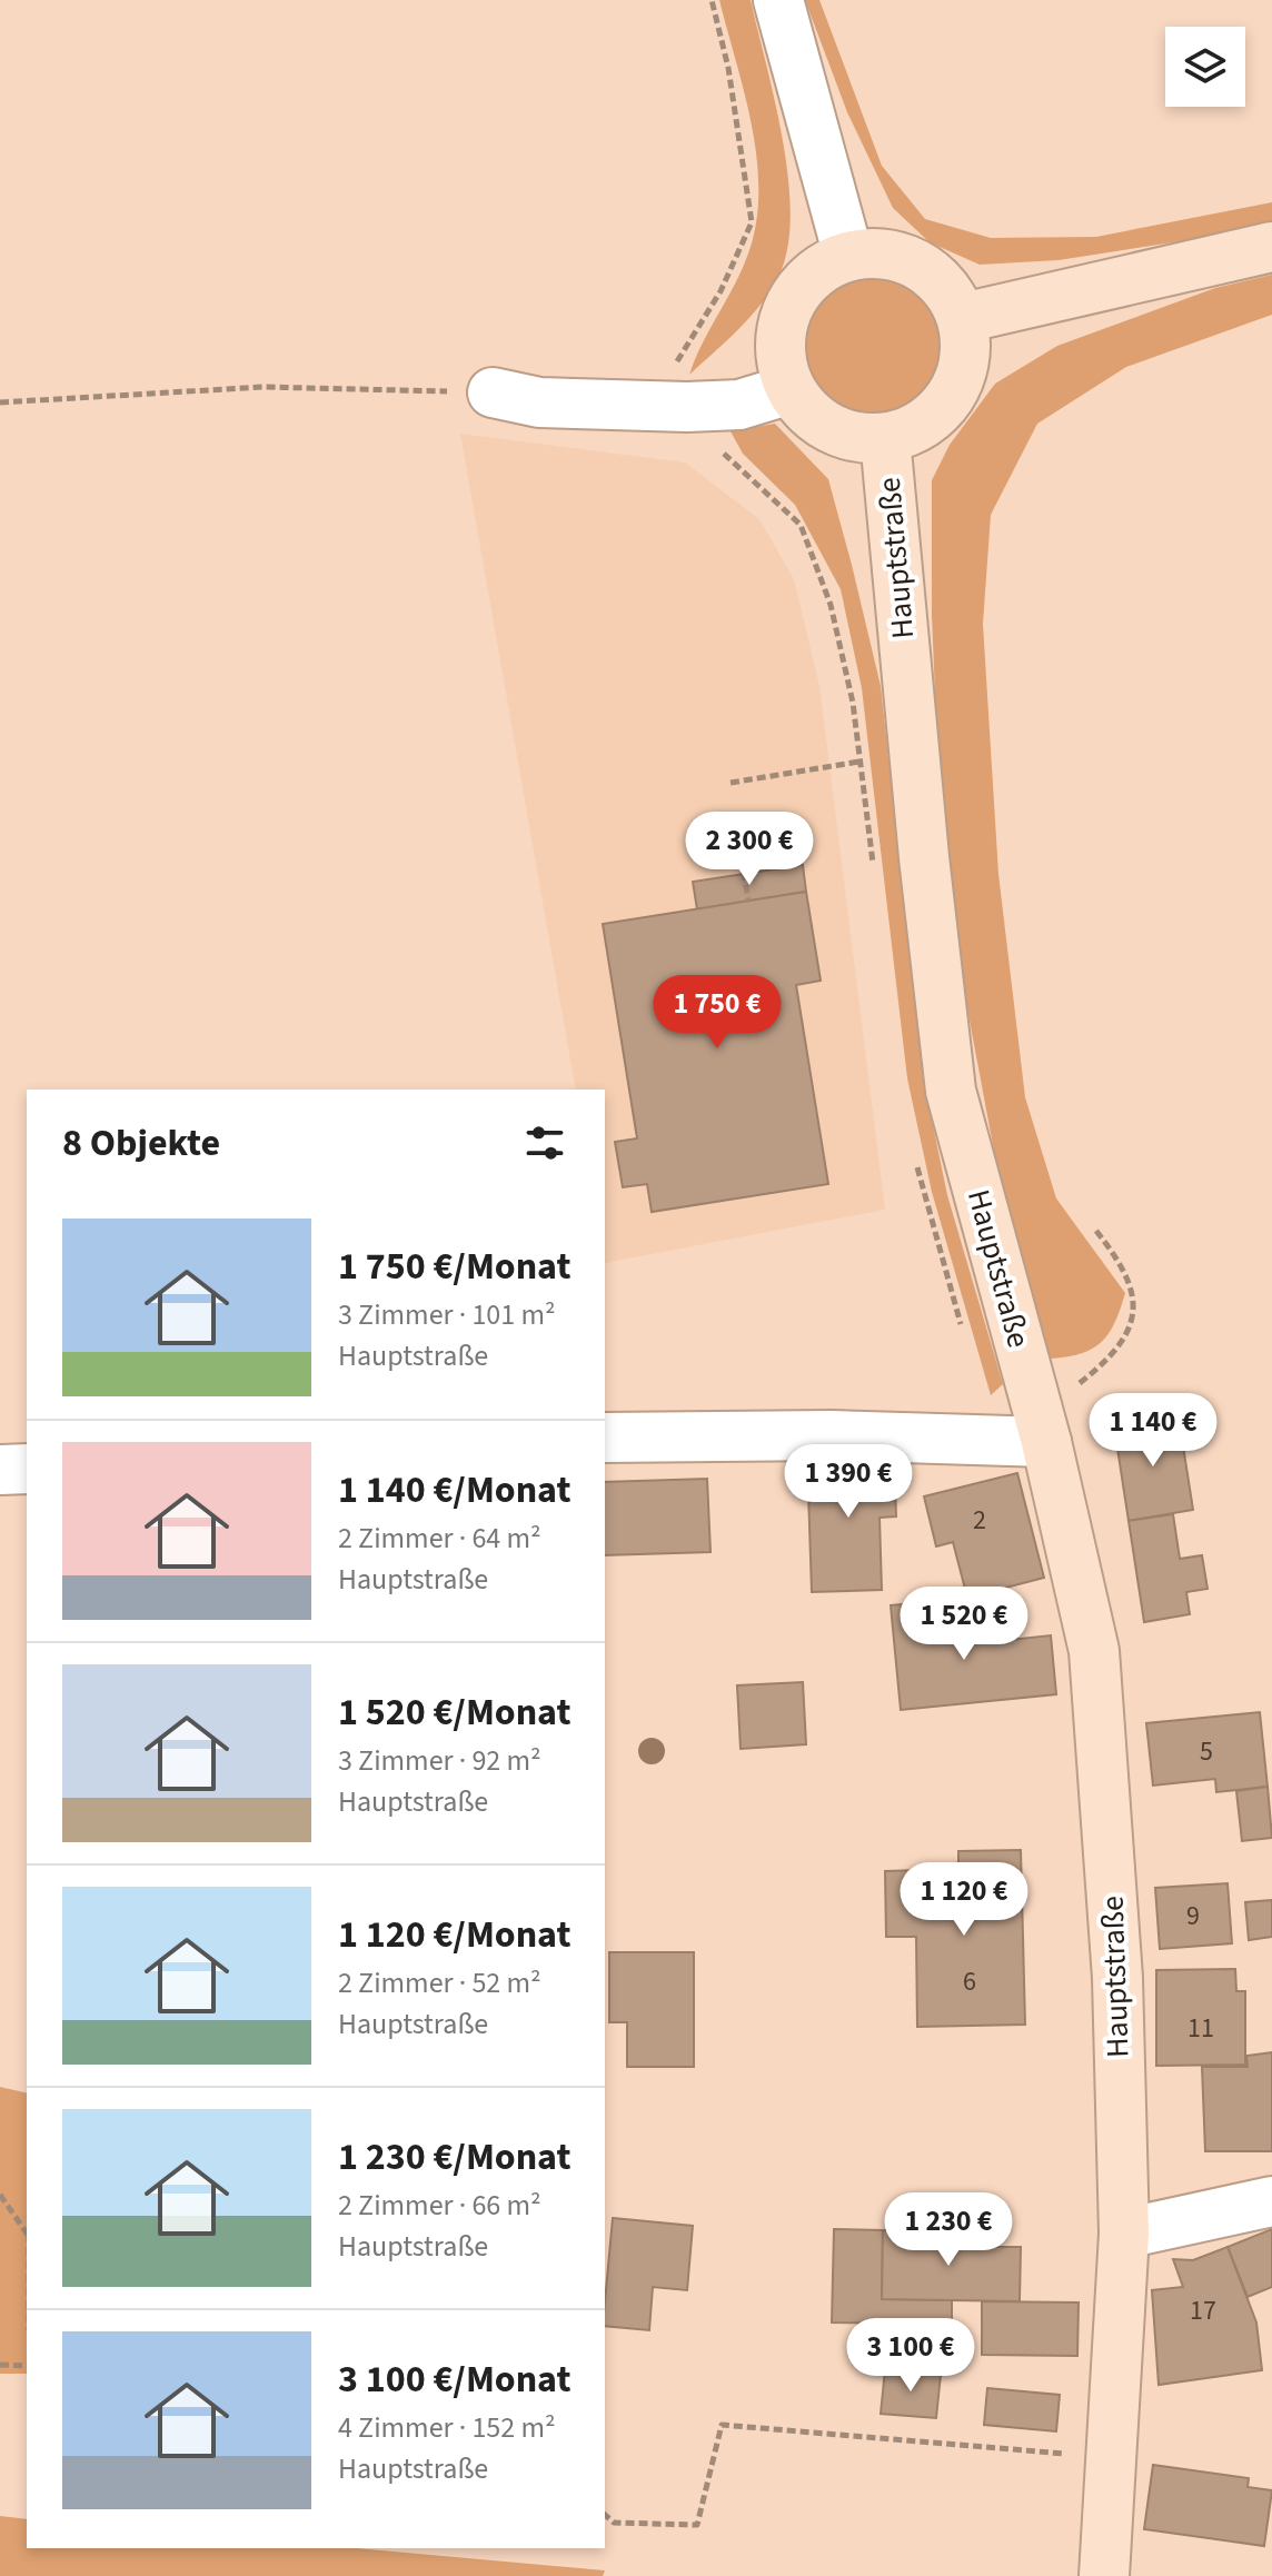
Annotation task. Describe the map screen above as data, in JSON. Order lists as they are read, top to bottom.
{
  "streets": {
    "main road": ["Hauptstraße"]
  },
  "house_numbers": [
    "2",
    "5",
    "9",
    "6",
    "11",
    "17"
  ],
  "page": {
    "price": [
      "2 300 €",
      "1 750 €",
      "1 140 €",
      "1 390 €",
      "1 520 €",
      "1 120 €",
      "1 230 €",
      "3 100 €"
    ],
    "heading": "8 Objekte",
    "list": [
      {
        "name": "1 750 €/Monat",
        "note": "3 Zimmer · 101 m² · Hauptstraße"
      },
      {
        "name": "1 140 €/Monat",
        "note": "2 Zimmer · 64 m² · Hauptstraße"
      },
      {
        "name": "1 520 €/Monat",
        "note": "3 Zimmer · 92 m² · Hauptstraße"
      },
      {
        "name": "1 120 €/Monat",
        "note": "2 Zimmer · 52 m² · Hauptstraße"
      },
      {
        "name": "1 230 €/Monat",
        "note": "2 Zimmer · 66 m² · Hauptstraße"
      },
      {
        "name": "3 100 €/Monat",
        "note": "4 Zimmer · 152 m² · Hauptstraße"
      }
    ]
  }
}
